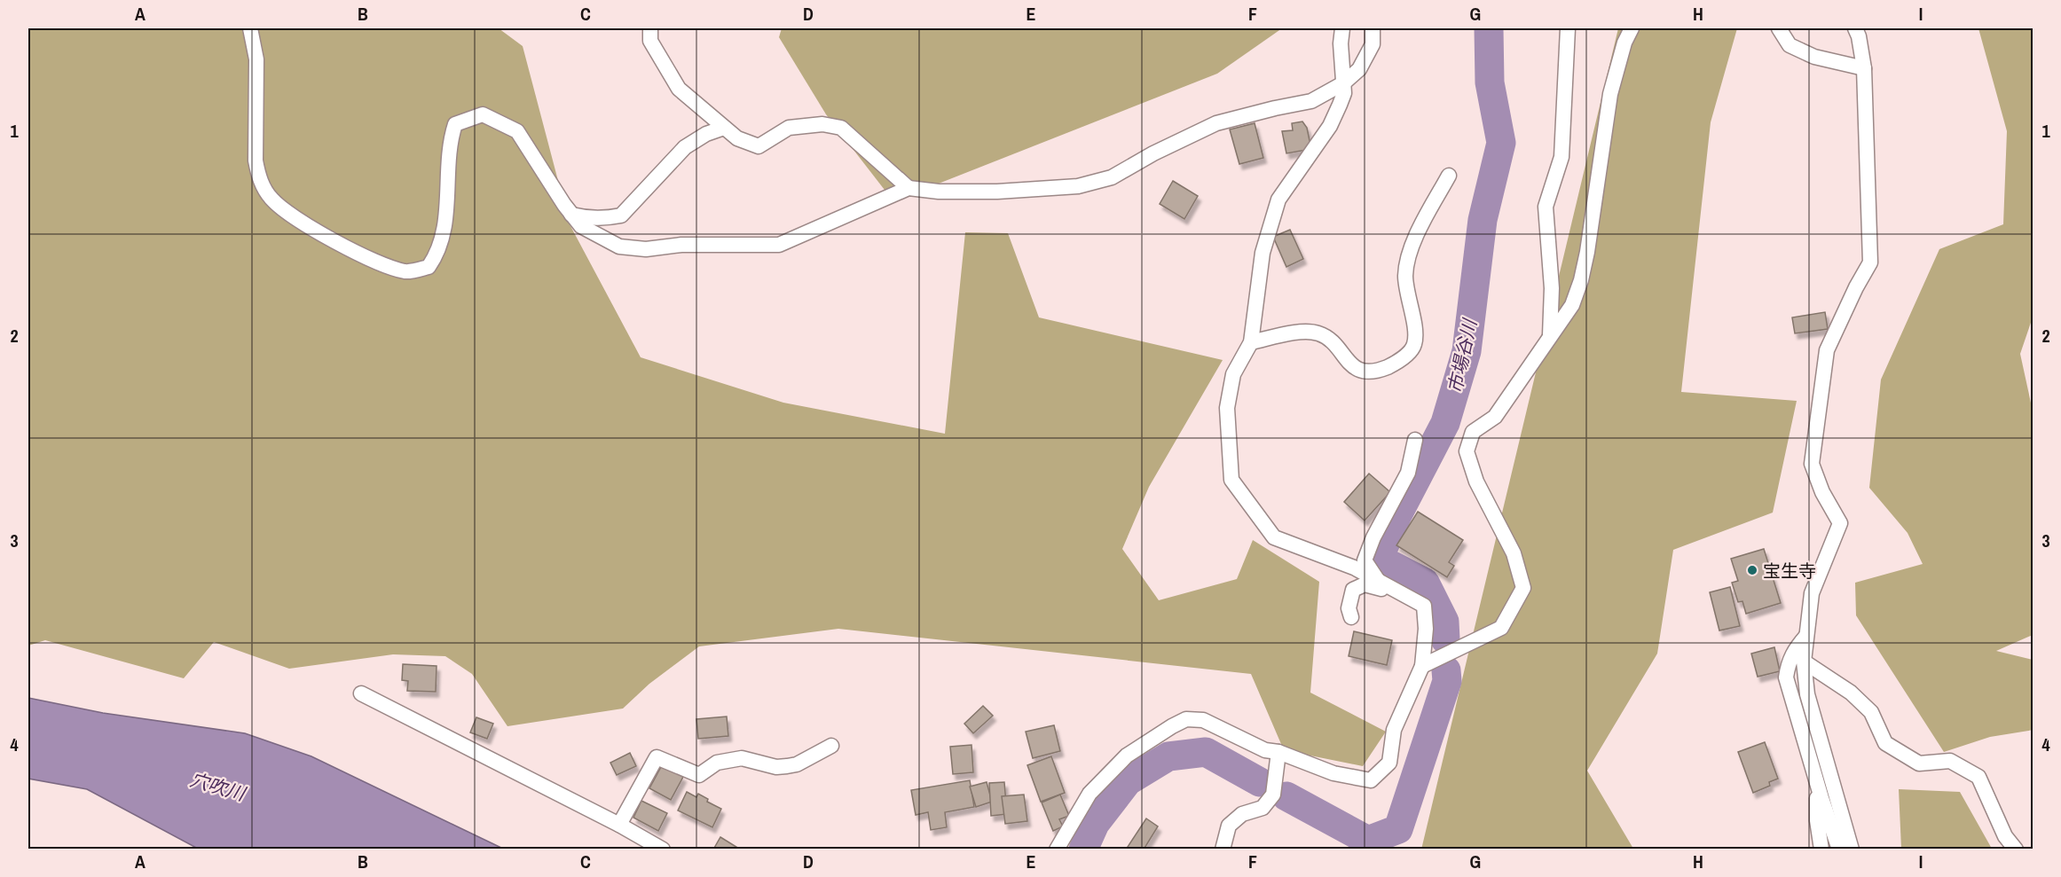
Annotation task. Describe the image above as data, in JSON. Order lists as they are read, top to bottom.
{
  "water": ["市場谷川", "穴吹川"],
  "places": ["宝生寺"],
  "grid": {
    "columns": [
      "A",
      "B",
      "C",
      "D",
      "E",
      "F",
      "G",
      "H",
      "I"
    ],
    "rows": [
      "1",
      "2",
      "3",
      "4"
    ]
  }
}
